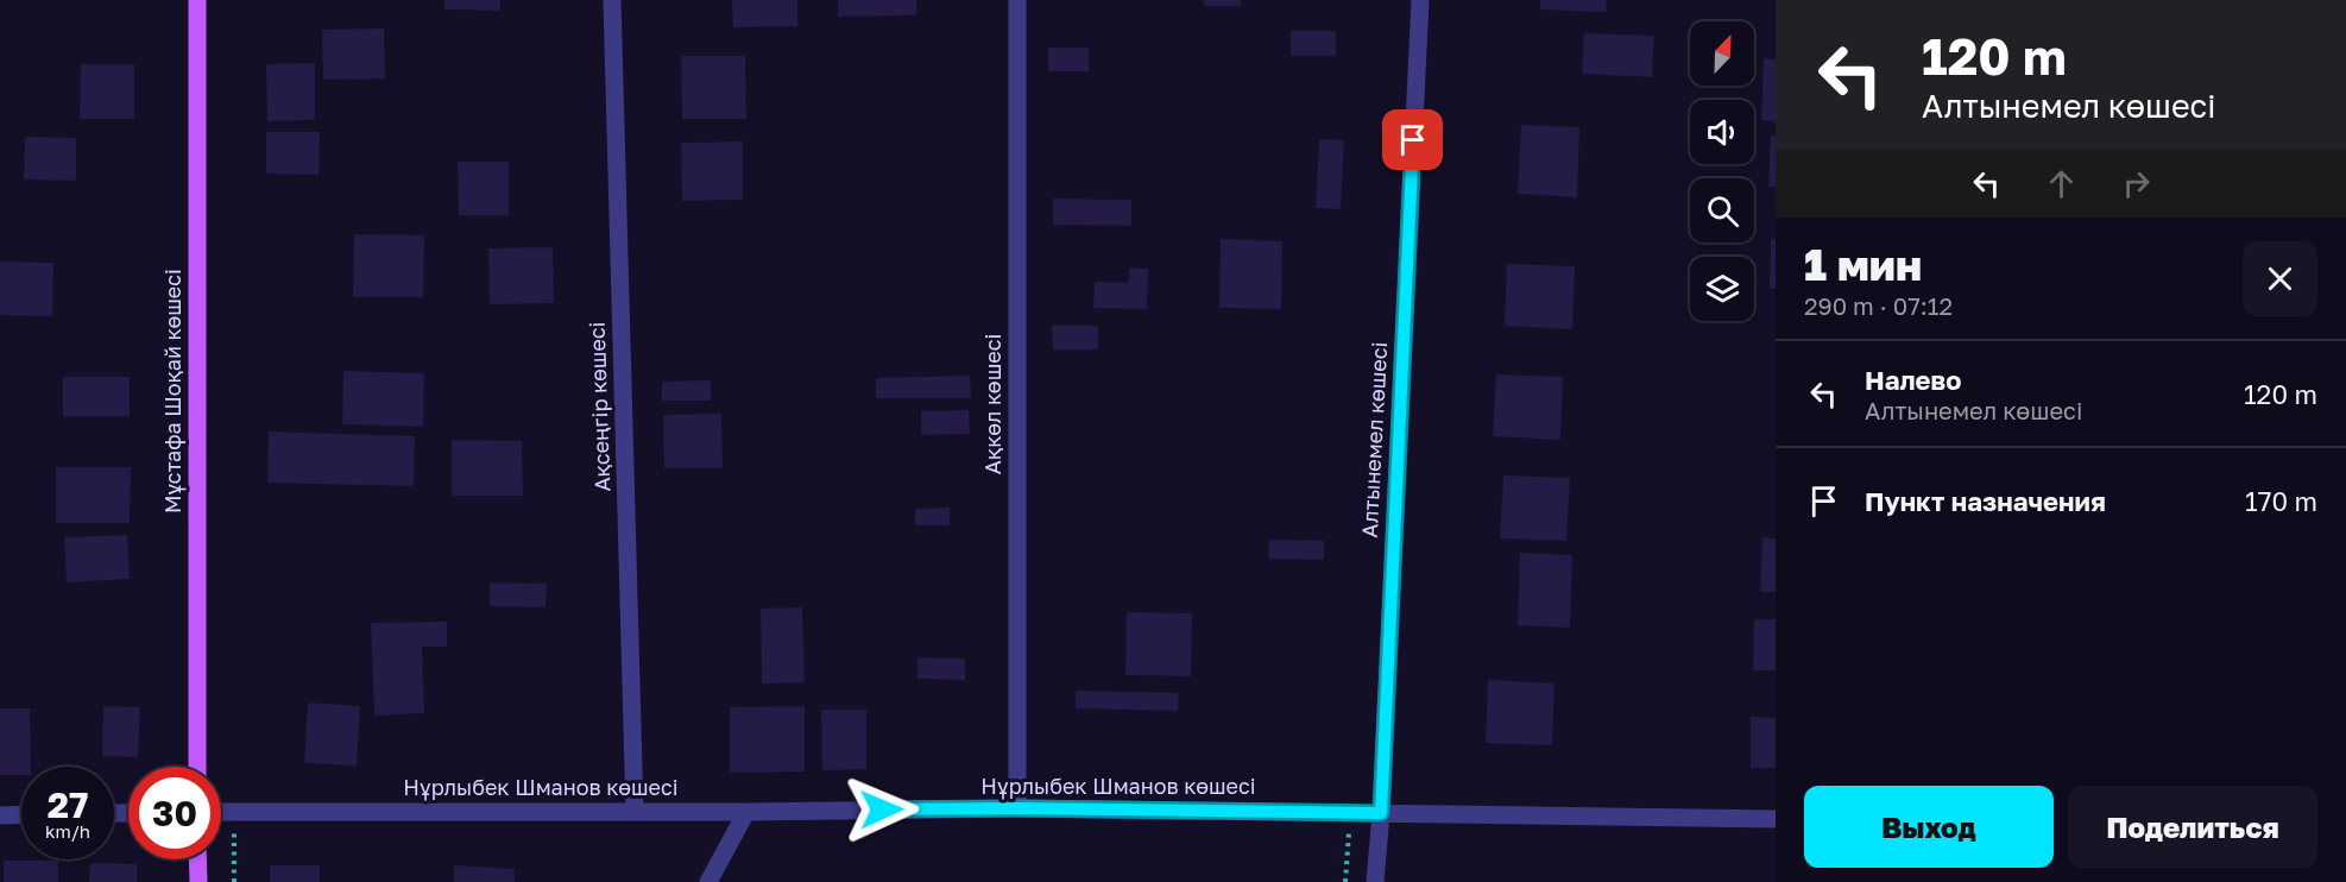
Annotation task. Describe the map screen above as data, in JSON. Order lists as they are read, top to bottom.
{
  "streets": {
    "main road": ["Мұстафа Шоқай көшесi"],
    "street": [
      "Ақкөл көшесі",
      "Ақсеңгір көшесі",
      "Алтынемел көшесі",
      "Нұрлыбек Шманов көшесі"
    ]
  },
  "crossings": [
    ["Ақкөл көшесі", "Нұрлыбек Шманов көшесі"],
    ["Ақсеңгір көшесі", "Нұрлыбек Шманов көшесі"],
    ["Алтынемел көшесі", "Нұрлыбек Шманов көшесі"]
  ],
  "north": "top right",
  "page": {
    "turn": ["120 m", "Алтынемел көшесі"],
    "heading": ["1 мин", "290 m · 07:12"],
    "list": [
      {
        "name": "Налево",
        "note": "Алтынемел көшесі",
        "value": "120 m"
      },
      {
        "name": "Пункт назначения",
        "value": "170 m"
      }
    ],
    "speed": "27 km/h",
    "limit": "30",
    "buttons": ["Выход", "Поделиться"]
  }
}
